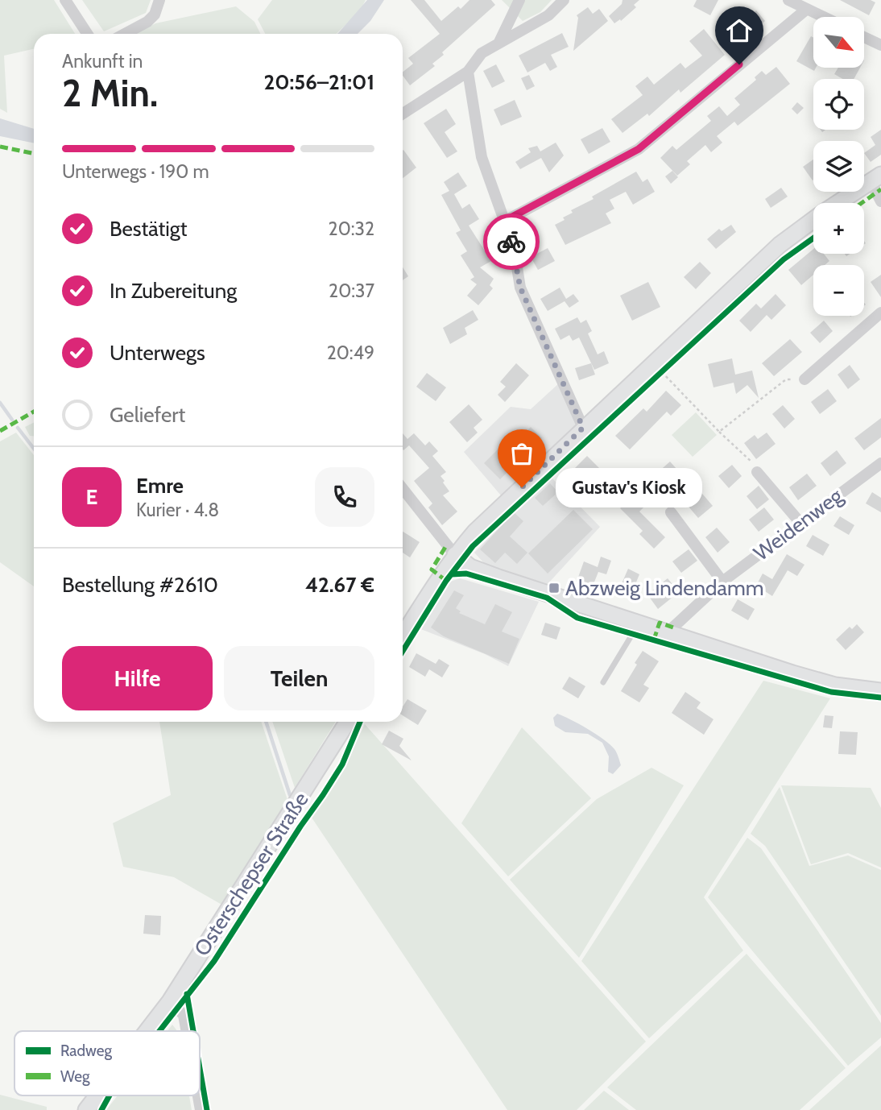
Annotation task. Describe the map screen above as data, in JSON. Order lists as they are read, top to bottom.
{
  "streets": {
    "main road": ["Osterschepser Straße"],
    "street": ["Weidenweg"]
  },
  "places": {
    "other": ["Gustav's Kiosk"],
    "transit": ["Abzweig Lindendamm"]
  },
  "legend": ["Radweg", "Weg"],
  "north": "bottom right",
  "page": {
    "map_buttons": ["+", "−"],
    "heading": ["2 Min.", "Ankunft in", "20:56–21:01"],
    "panel": [
      "Emre",
      "Kurier · 4.8",
      "Bestellung #2610",
      "42.67 €"
    ],
    "bar": "Unterwegs · 190 m",
    "list": [
      ["Bestätigt", "20:32"],
      ["In Zubereitung", "20:37"],
      ["Unterwegs", "20:49"],
      "Geliefert"
    ],
    "round": "E",
    "bubble": "Gustav's Kiosk",
    "buttons": ["Hilfe", "Teilen"]
  }
}
